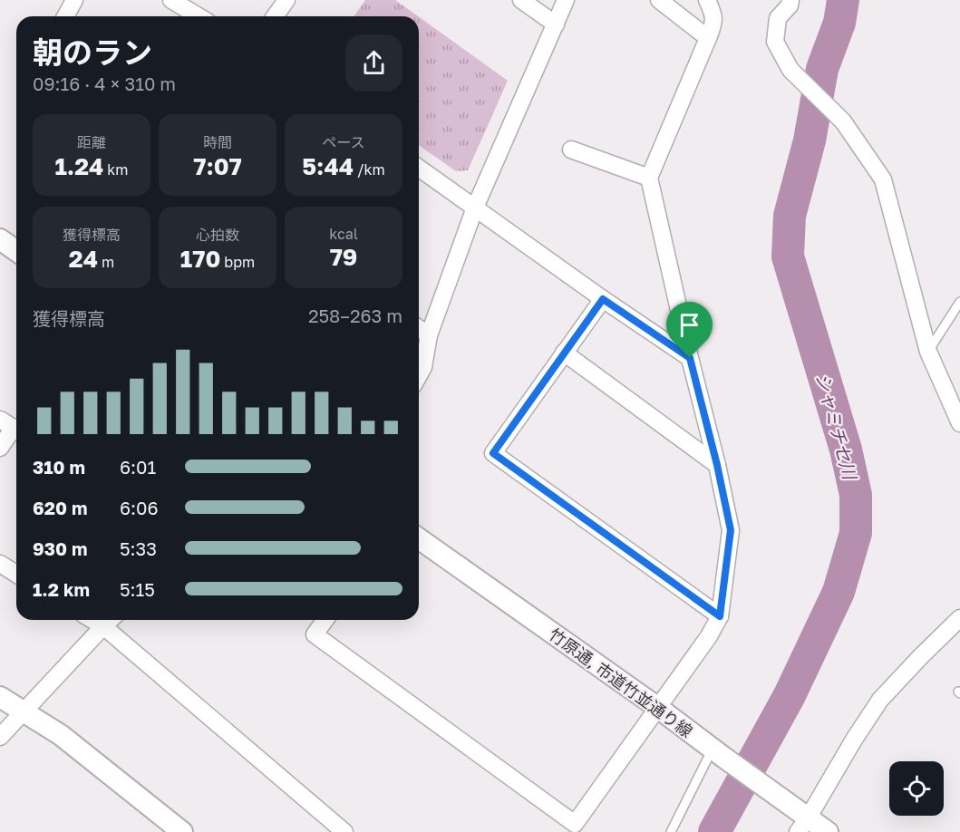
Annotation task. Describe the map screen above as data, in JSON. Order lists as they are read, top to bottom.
{
  "streets": {
    "street": ["竹原通, 市道竹並通り線"]
  },
  "water": ["シャミチセ川"],
  "page": {
    "heading": ["朝のラン", "09:16 · 4 × 310 m"],
    "stats": [
      ["距離", "1.24 km"],
      ["時間", "7:07"],
      ["ペース", "5:44 /km"],
      ["獲得標高", "24 m"],
      ["心拍数", "170 bpm"],
      ["kcal", "79"]
    ],
    "chart": ["獲得標高", "258–263 m"],
    "list": [
      {
        "name": "310 m",
        "note": "6:01"
      },
      {
        "name": "620 m",
        "note": "6:06"
      },
      {
        "name": "930 m",
        "note": "5:33"
      },
      {
        "name": "1.2 km",
        "note": "5:15"
      }
    ]
  }
}
